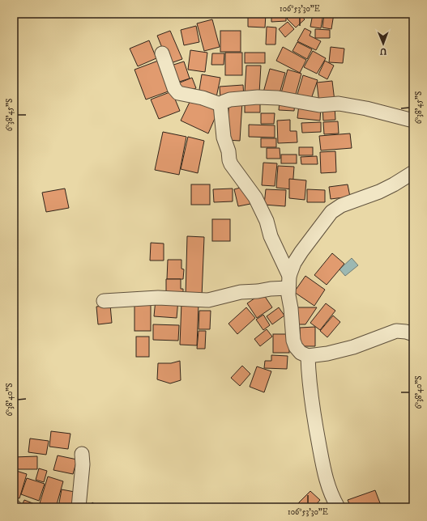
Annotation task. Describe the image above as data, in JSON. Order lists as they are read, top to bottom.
{
  "north": "bottom",
  "coordinates": ["106°53'30\"E", "6°38'45\"S", "6°38'40\"S"]
}
